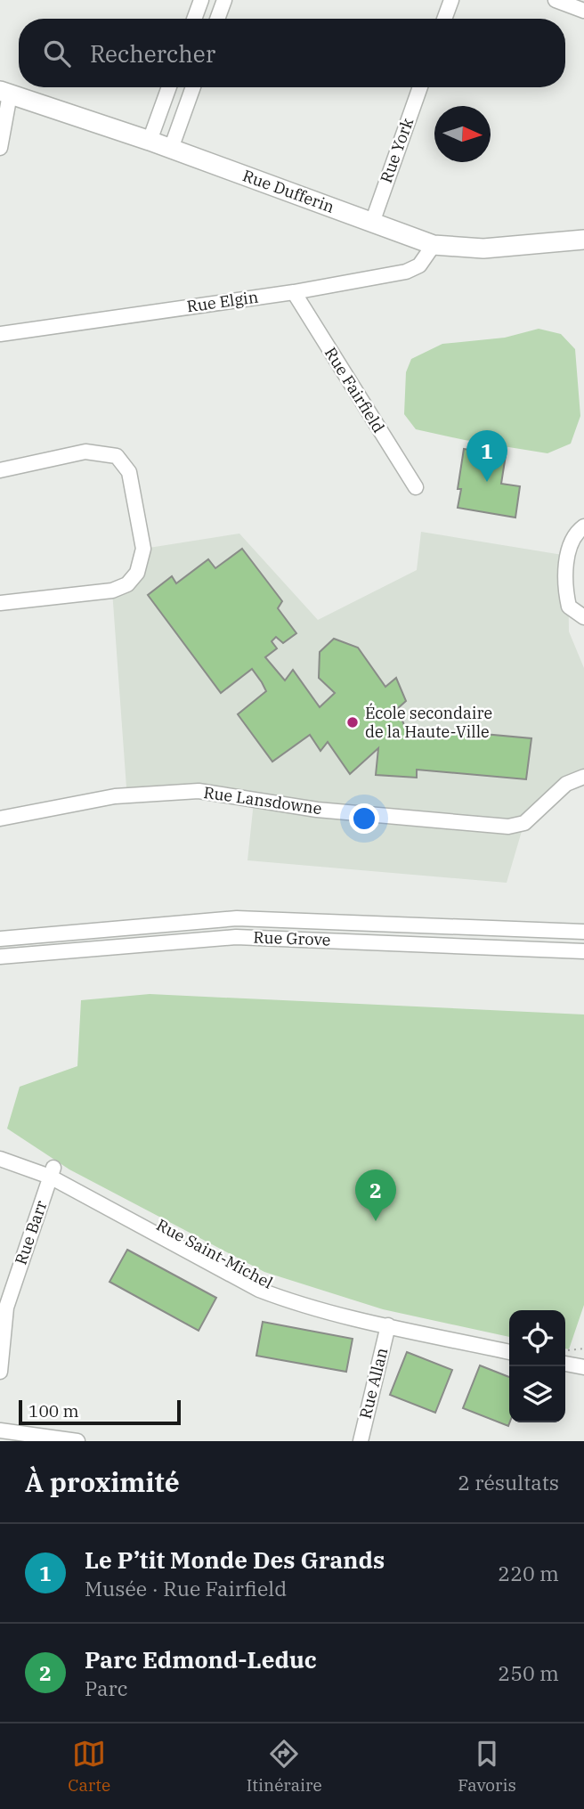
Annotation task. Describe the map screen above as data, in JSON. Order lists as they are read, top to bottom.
{
  "streets": {
    "main road": ["Rue Dufferin"],
    "street": [
      "Rue York",
      "Rue Elgin",
      "Rue Fairfield",
      "Rue Lansdowne",
      "Rue Grove",
      "Rue Barr",
      "Rue Saint-Michel",
      "Rue Allan"
    ]
  },
  "crossings": [
    ["Rue York", "Rue Dufferin"],
    ["Rue Dufferin", "Rue Elgin"],
    ["Rue Elgin", "Rue Fairfield"],
    ["Rue Barr", "Rue Saint-Michel"],
    ["Rue Saint-Michel", "Rue Allan"]
  ],
  "places": ["École secondaire de la Haute-Ville"],
  "scale_bar": "100 m",
  "north": "right",
  "page": {
    "search": "Rechercher",
    "pins": ["1", "2"],
    "scale": "100 m",
    "heading": ["À proximité", "2 résultats"],
    "list": [
      {
        "mark": "1",
        "name": "Le P’tit Monde Des Grands",
        "note": "Musée · Rue Fairfield",
        "value": "220 m"
      },
      {
        "mark": "2",
        "name": "Parc Edmond-Leduc",
        "note": "Parc",
        "value": "250 m"
      }
    ],
    "nav": ["Carte", "Itinéraire", "Favoris"]
  }
}
